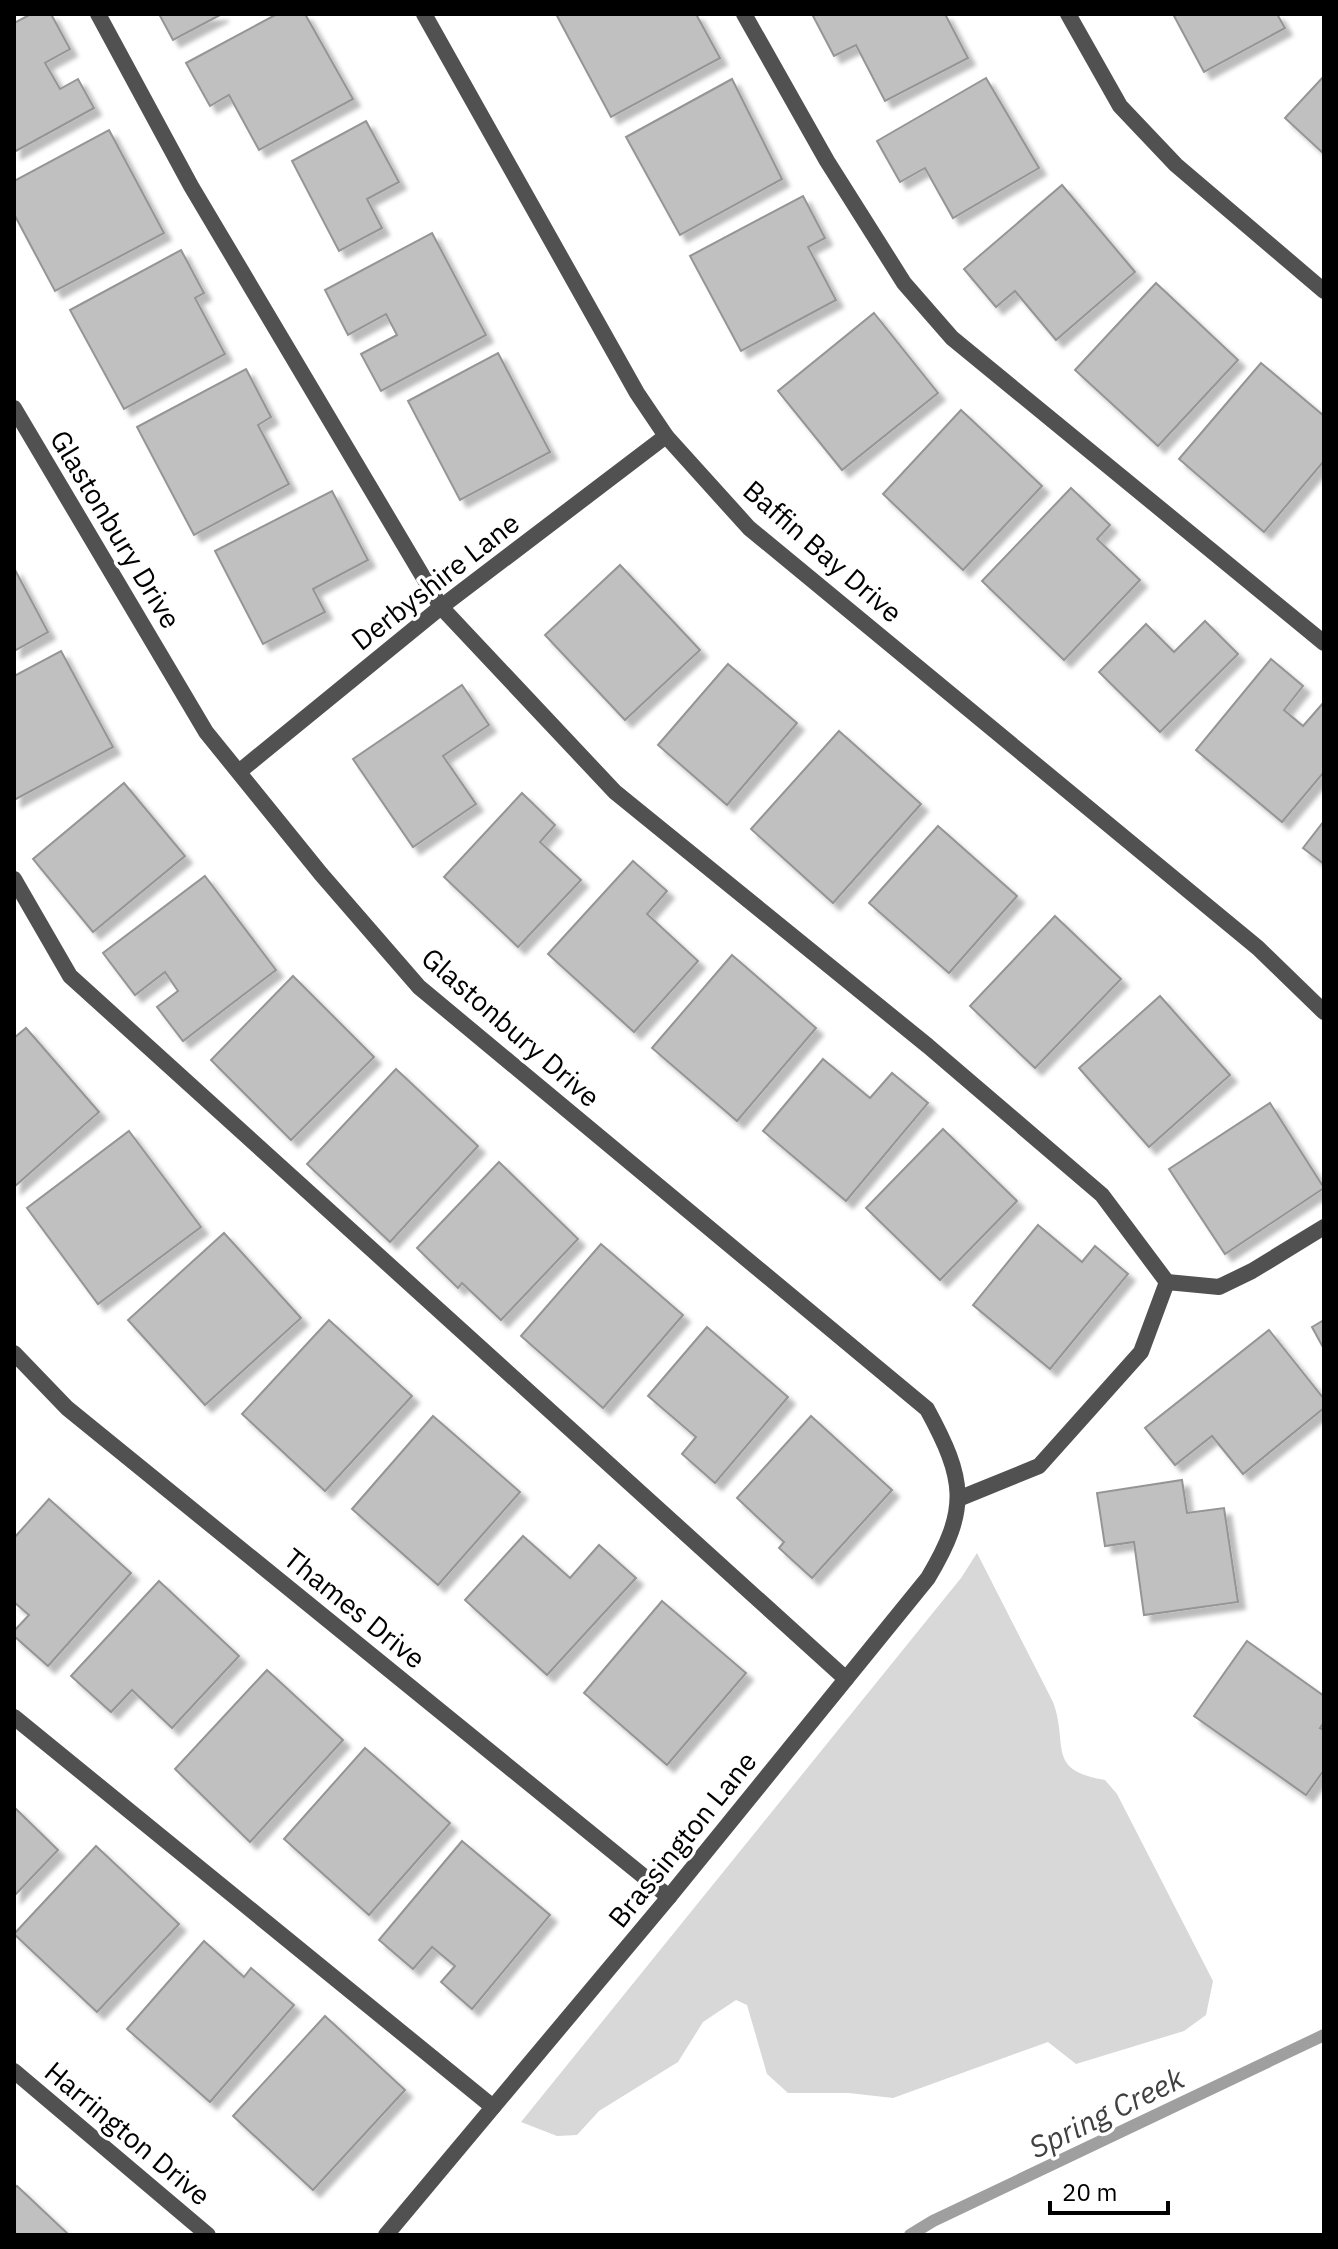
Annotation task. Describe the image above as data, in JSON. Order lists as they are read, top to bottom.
{
  "streets": {
    "street": [
      "Glastonbury Drive",
      "Baffin Bay Drive",
      "Derbyshire Lane",
      "Thames Drive",
      "Brassington Lane",
      "Harrington Drive"
    ]
  },
  "crossings": [
    ["Glastonbury Drive", "Derbyshire Lane"],
    ["Glastonbury Drive", "Brassington Lane"],
    ["Baffin Bay Drive", "Derbyshire Lane"],
    ["Thames Drive", "Brassington Lane"]
  ],
  "water": ["Spring Creek"],
  "scale_bar": "20 m"
}
